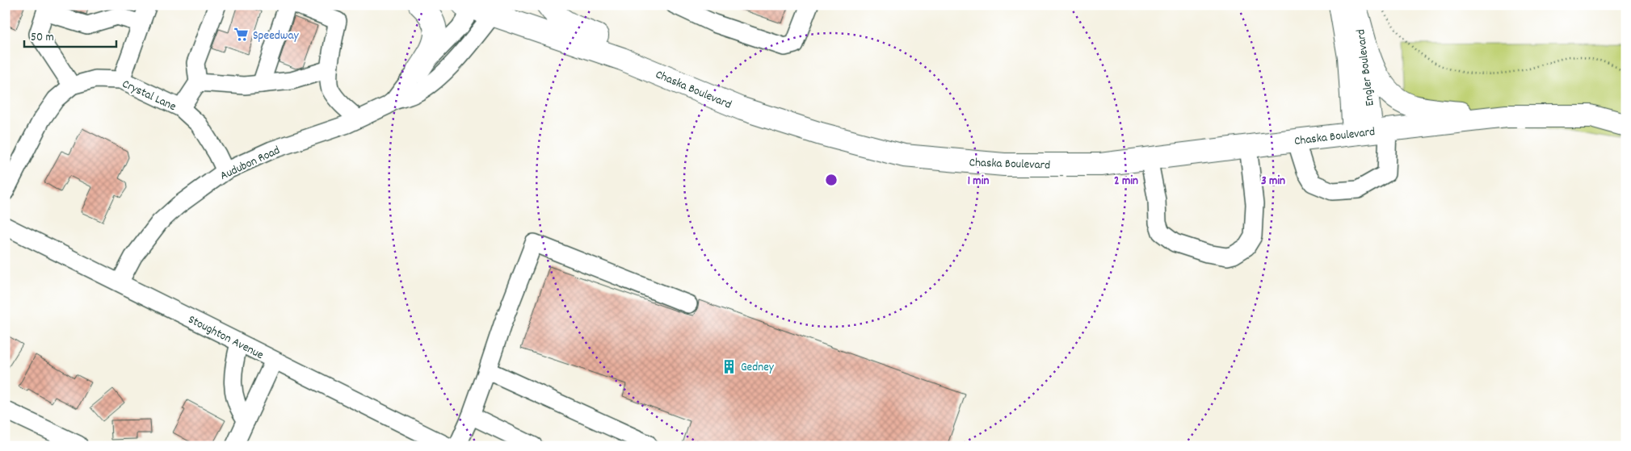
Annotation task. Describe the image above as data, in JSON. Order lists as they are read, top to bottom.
{
  "streets": {
    "main road": ["Engler Boulevard", "Chaska Boulevard"],
    "street": ["Crystal Lane", "Audubon Road", "Stoughton Avenue"]
  },
  "crossings": [
    ["Engler Boulevard", "Chaska Boulevard"],
    ["Chaska Boulevard", "Audubon Road"],
    ["Crystal Lane", "Audubon Road"],
    ["Audubon Road", "Stoughton Avenue"]
  ],
  "places": {
    "supermarket": ["Speedway"],
    "building": ["Gedney"]
  },
  "scale_bar": "50 m",
  "rings": ["1 min", "2 min", "3 min"]
}
